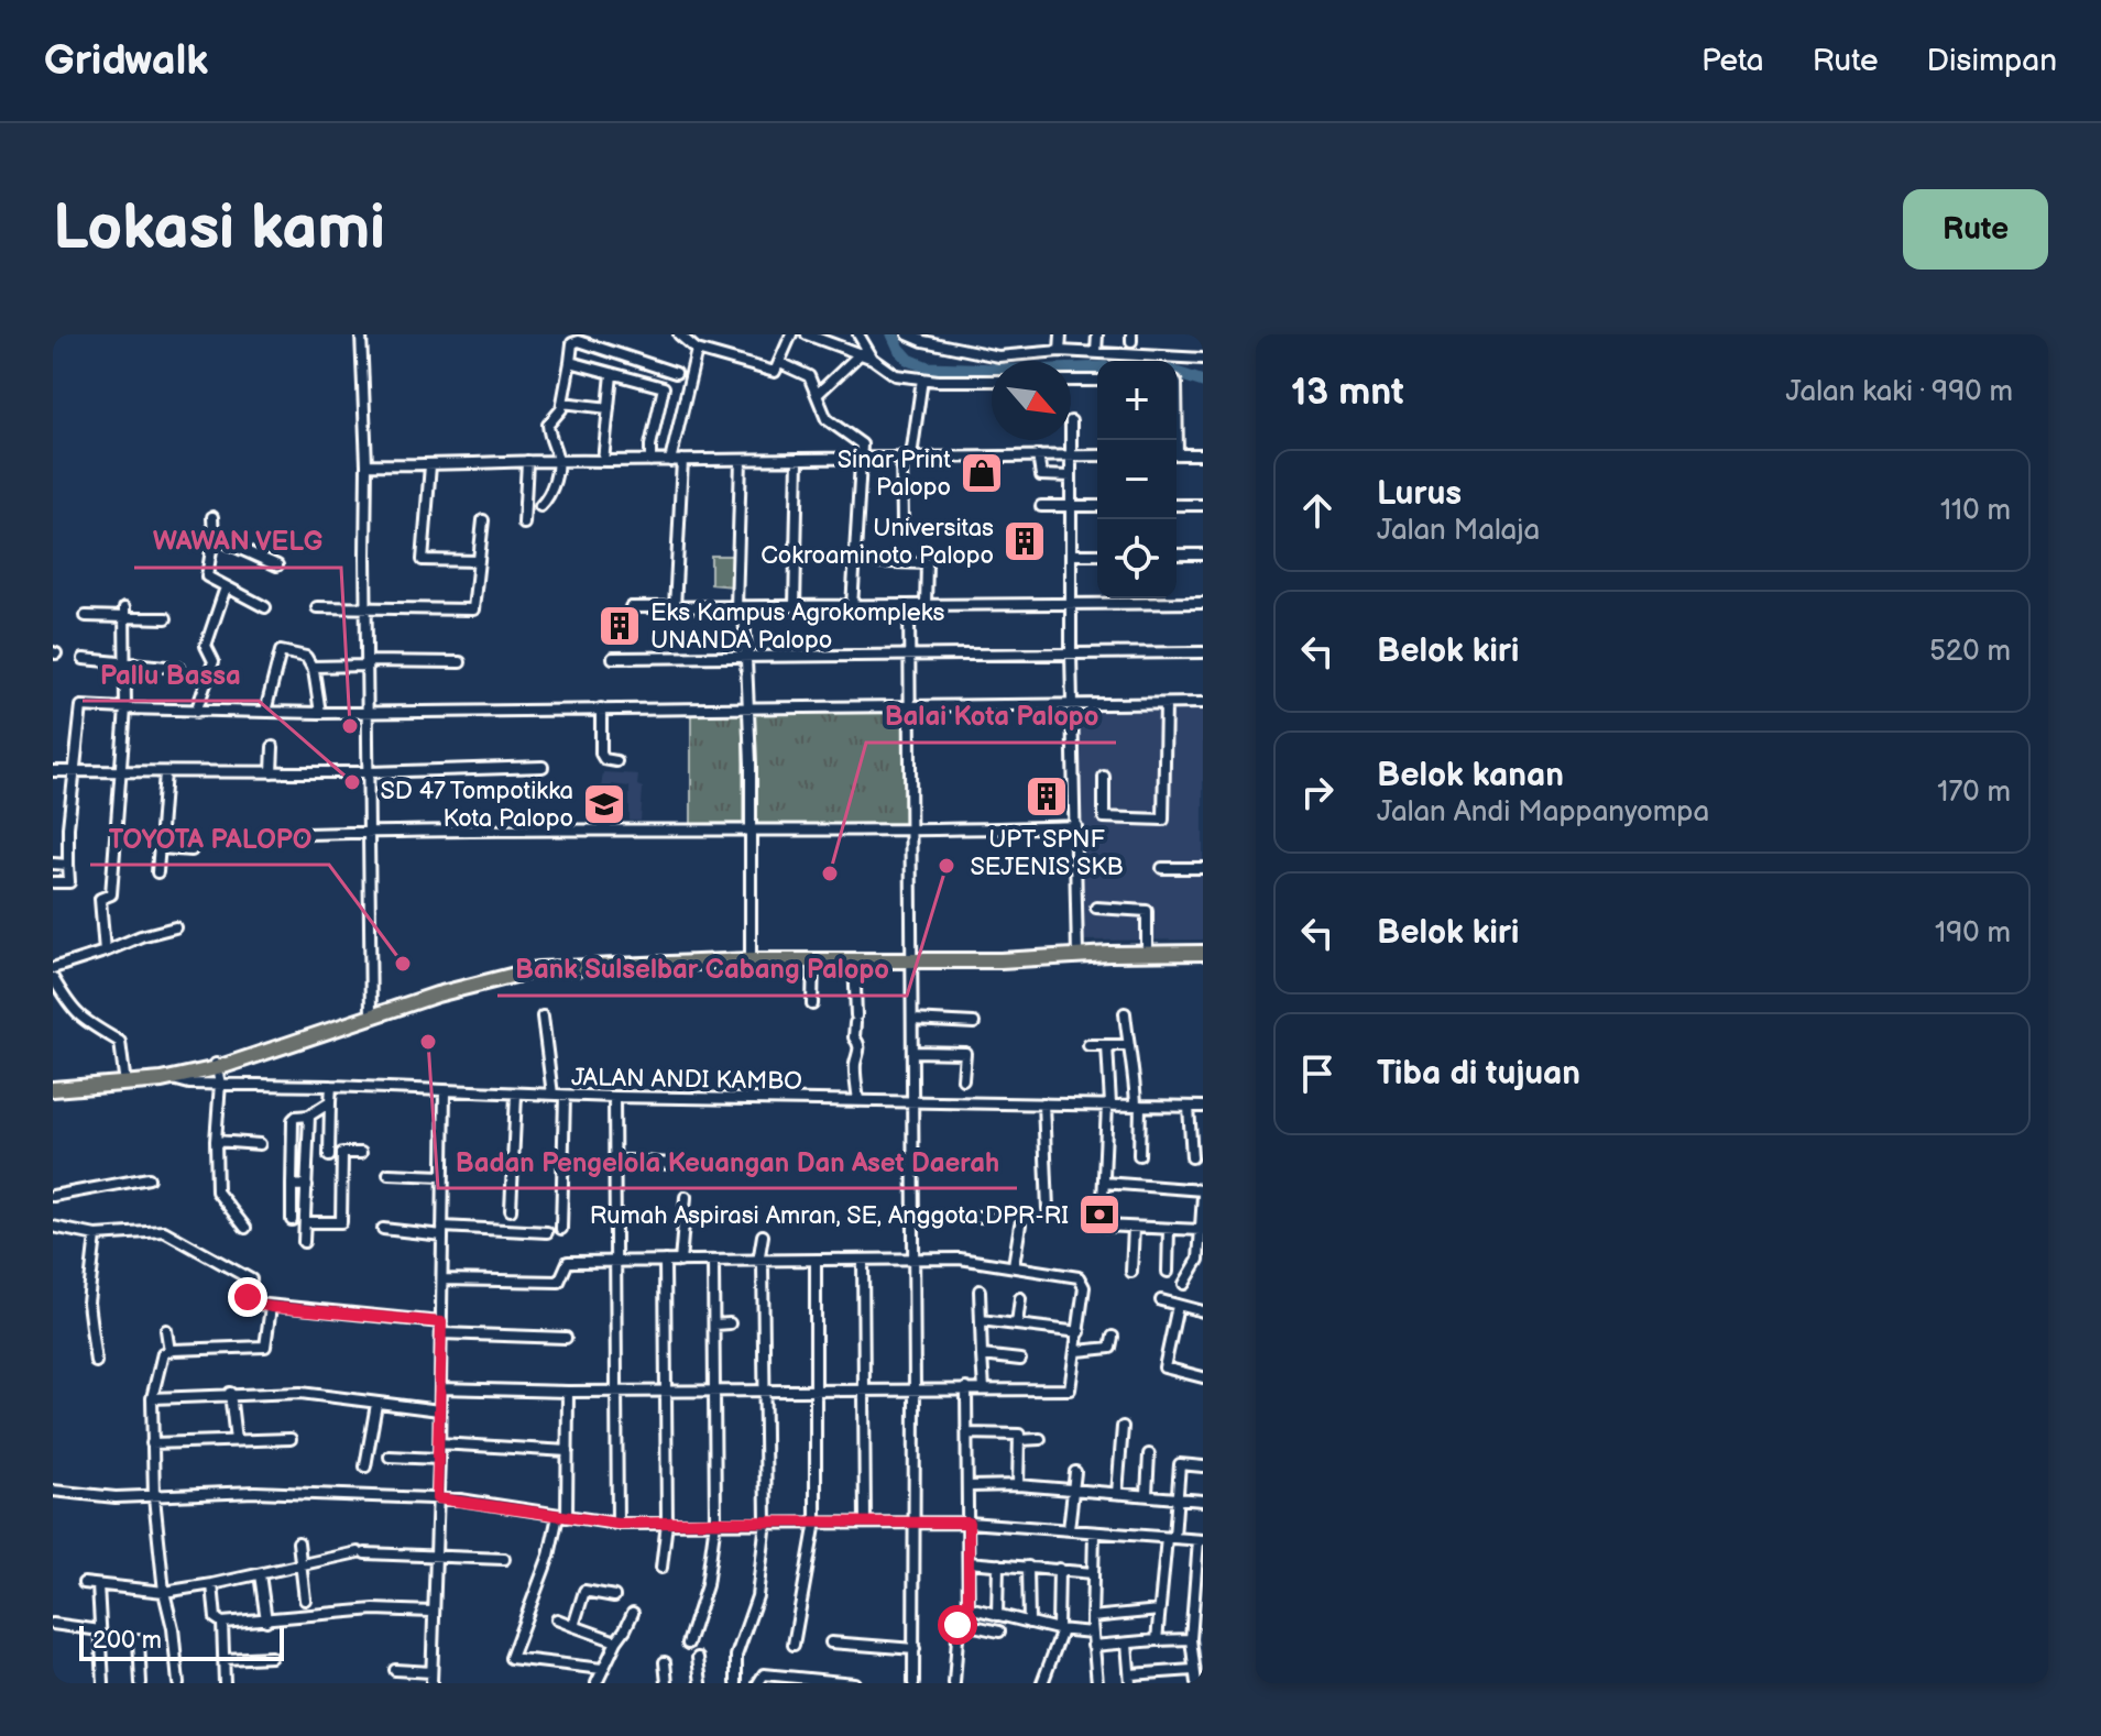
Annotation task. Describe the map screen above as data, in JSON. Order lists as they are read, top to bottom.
{
  "streets": {
    "street": ["JALAN ANDI KAMBO"]
  },
  "places": {
    "shop": ["Sinar Print Palopo"],
    "building": ["Universitas Cokroaminoto Palopo", "Eks Kampus Agrokompleks UNANDA Palopo", "UPT SPNF SEJENIS SKB"],
    "other": [
      "WAWAN VELG",
      "Pallu Bassa",
      "Bank Sulselbar Cabang Palopo",
      "Balai Kota Palopo",
      "TOYOTA PALOPO",
      "Badan Pengelola Keuangan Dan Aset Daerah"
    ],
    "school or university": ["SD 47 Tompotikka Kota Palopo"],
    "bank": ["Rumah Aspirasi Amran, SE, Anggota DPR-RI"]
  },
  "scale_bar": "200 m",
  "north": "bottom right",
  "page": {
    "header": "Gridwalk",
    "nav": ["Peta", "Rute", "Disimpan"],
    "buttons": "Rute",
    "title": "Lokasi kami",
    "heading": ["13 mnt", "Jalan kaki · 990 m"],
    "map_buttons": ["+", "−"],
    "list": [
      ["Lurus", "Jalan Malaja", "110 m"],
      ["Belok kiri", "520 m"],
      ["Belok kanan", "Jalan Andi Mappanyompa", "170 m"],
      ["Belok kiri", "190 m"],
      "Tiba di tujuan"
    ],
    "scale": "200 m"
  }
}
